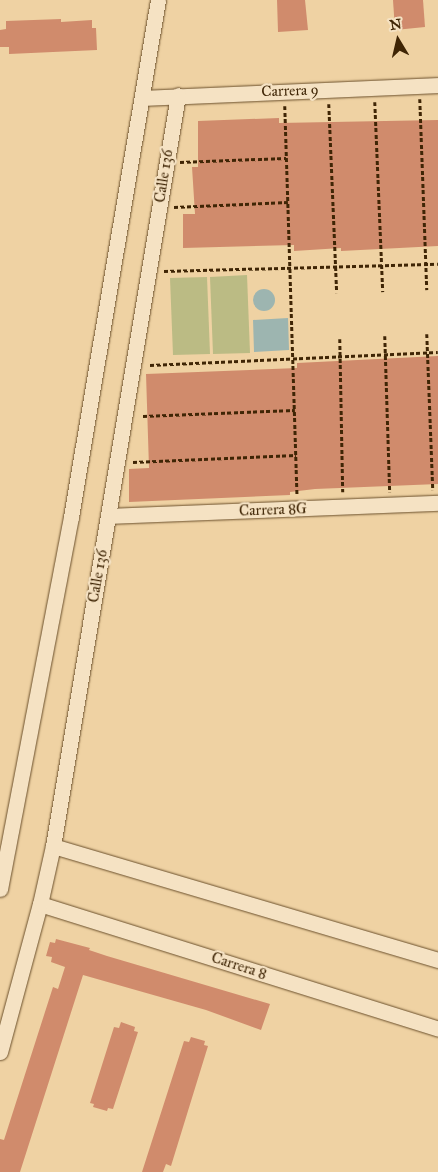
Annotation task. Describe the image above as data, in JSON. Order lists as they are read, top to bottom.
{
  "streets": {
    "street": [
      "Carrera 9",
      "Calle 136",
      "Carrera 8G",
      "Carrera 8"
    ]
  },
  "crossings": [
    ["Carrera 9", "Calle 136"],
    ["Calle 136", "Carrera 8G"],
    ["Calle 136", "Carrera 8"]
  ],
  "north": "top"
}
